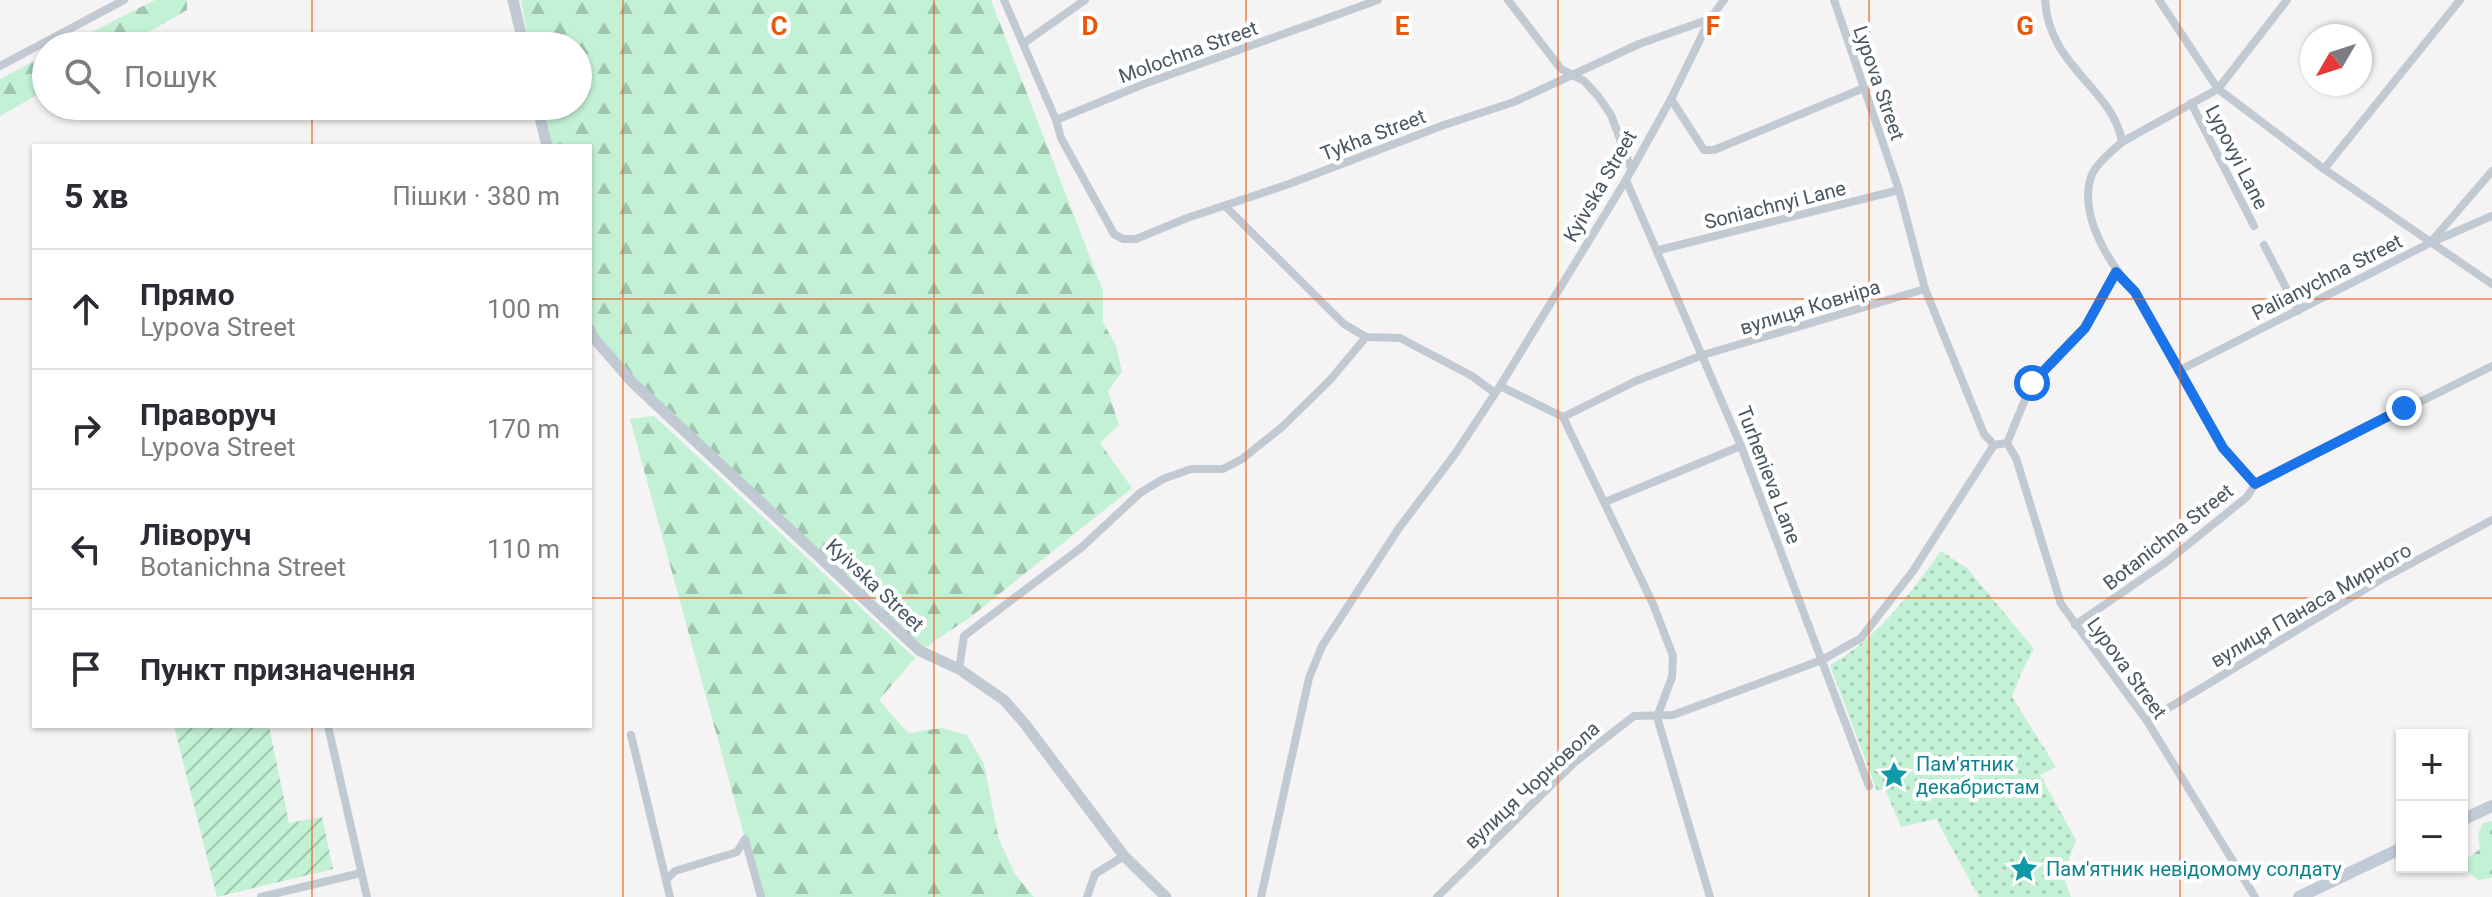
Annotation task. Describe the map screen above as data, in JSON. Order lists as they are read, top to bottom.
{
  "streets": {
    "street": [
      "Molochna Street",
      "Lypova Street",
      "Tykha Street",
      "Lypovyi Lane",
      "Kyivska Street",
      "Soniachnyi Lane",
      "Palianychna Street",
      "вулиця Ковніра",
      "Turhenieva Lane",
      "Botanichna Street",
      "вулиця Панаса Мирного",
      "вулиця Чорновола"
    ]
  },
  "crossings": [
    ["Molochna Street", "Tykha Street"],
    ["Lypova Street", "Soniachnyi Lane"],
    ["Lypova Street", "вулиця Ковніра"],
    ["Lypova Street", "Botanichna Street"],
    ["Lypova Street", "вулиця Панаса Мирного"],
    ["Lypova Street", "вулиця Чорновола"],
    ["Tykha Street", "Kyivska Street"],
    ["Kyivska Street", "Turhenieva Lane"],
    ["Soniachnyi Lane", "Turhenieva Lane"],
    ["вулиця Ковніра", "Turhenieva Lane"],
    ["Turhenieva Lane", "вулиця Чорновола"]
  ],
  "places": {
    "place": ["Пам'ятник декабристам", "Пам'ятник невідомому солдату"]
  },
  "north": "bottom left",
  "page": {
    "search": "Пошук",
    "heading": ["5 хв", "Пішки · 380 m"],
    "list": [
      ["Прямо", "Lypova Street", "100 m"],
      ["Праворуч", "Lypova Street", "170 m"],
      ["Ліворуч", "Botanichna Street", "110 m"],
      "Пункт призначення"
    ],
    "map_buttons": ["+", "−"]
  },
  "grid": {
    "columns": [
      "C",
      "D",
      "E",
      "F",
      "G"
    ]
  }
}
